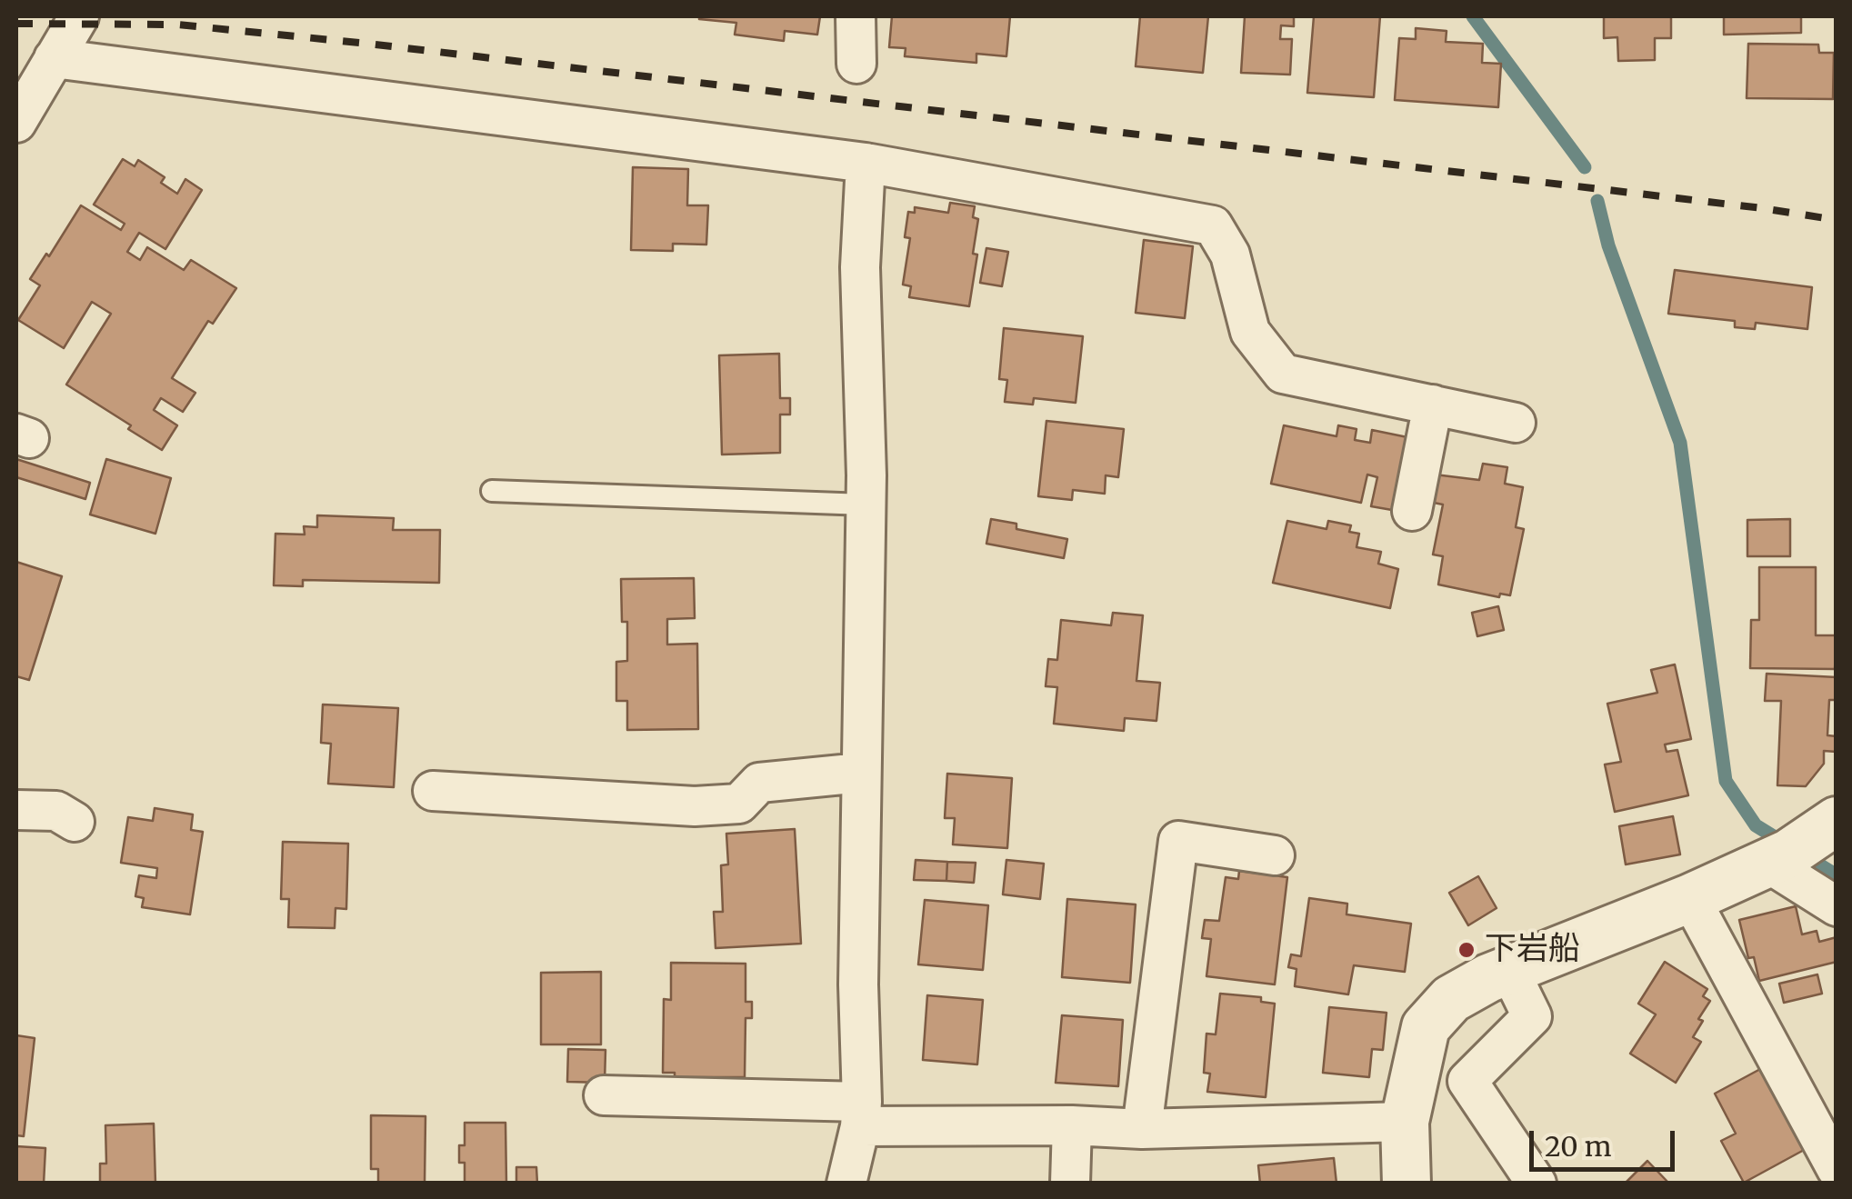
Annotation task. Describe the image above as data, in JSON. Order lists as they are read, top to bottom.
{
  "places": ["下岩船"],
  "scale_bar": "20 m"
}
